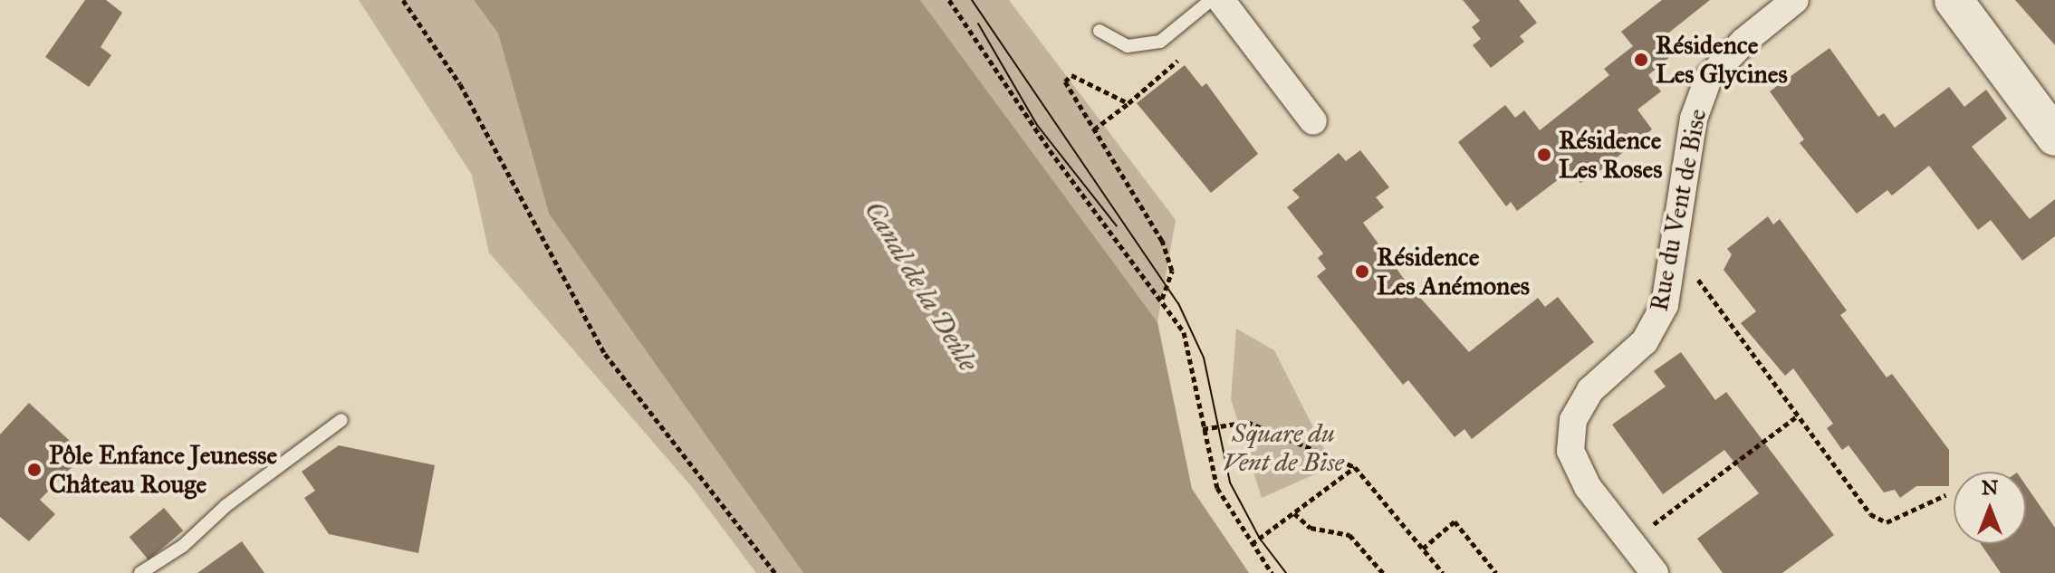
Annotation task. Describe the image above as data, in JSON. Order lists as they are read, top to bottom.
{
  "streets": {
    "street": ["Rue du Vent de Bise"]
  },
  "water": ["Canal de la Deûle"],
  "parks": ["Square du Vent de Bise"],
  "places": [
    "Résidence Les Glycines",
    "Résidence Les Roses",
    "Résidence Les Anémones",
    "Pôle Enfance Jeunesse Château Rouge"
  ],
  "north": "top"
}
